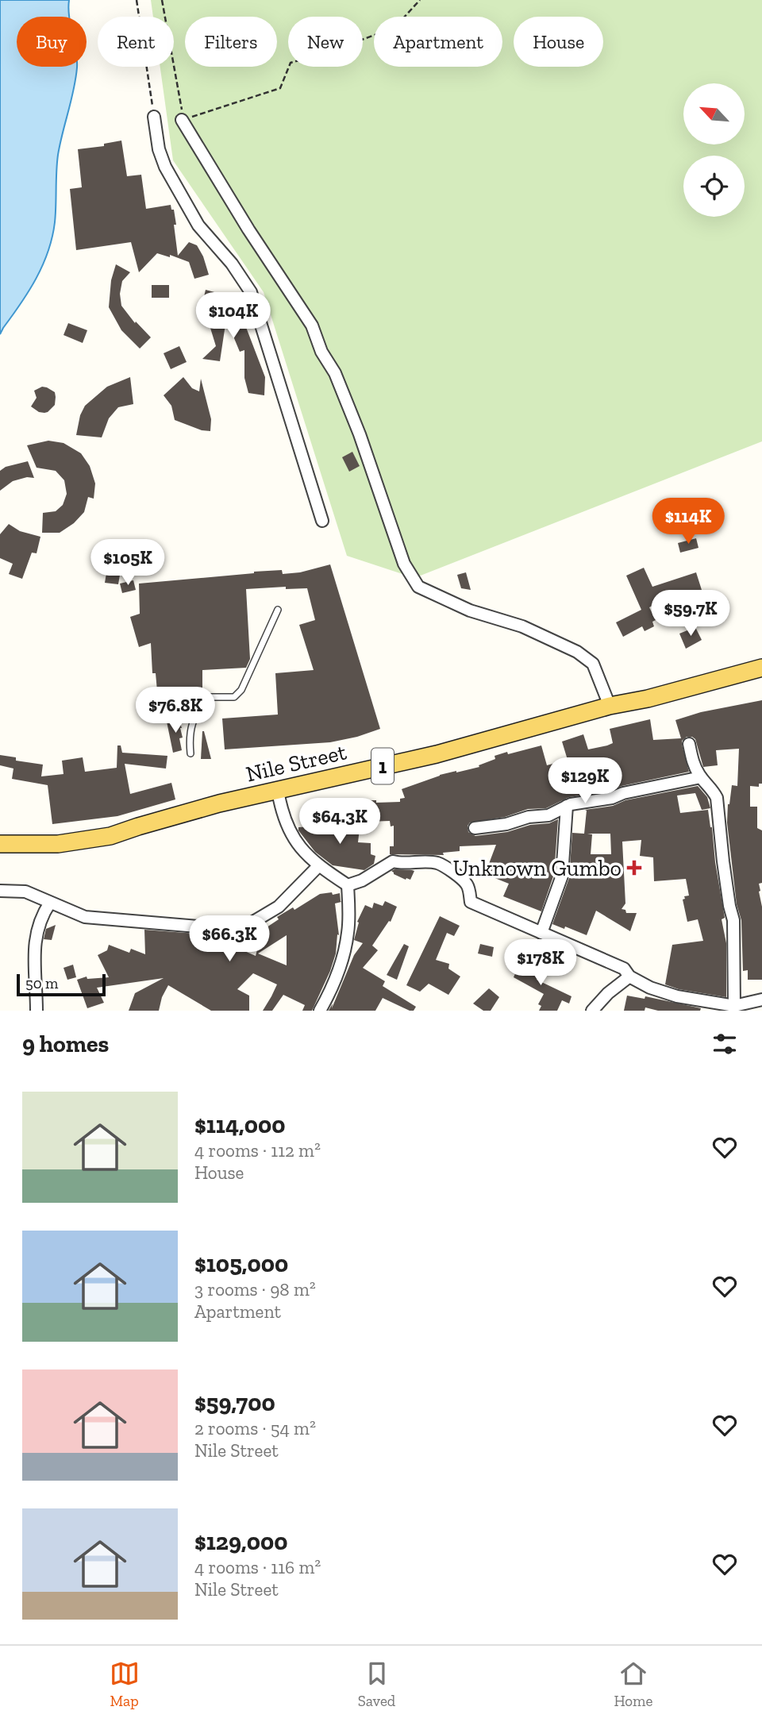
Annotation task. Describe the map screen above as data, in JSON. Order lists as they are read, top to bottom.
{
  "streets": {
    "main road": ["Nile Street", "1"]
  },
  "places": {
    "health": ["Unknown Gumbo"]
  },
  "scale_bar": "50 m",
  "north": "top left",
  "page": {
    "chip": [
      "Buy",
      "Rent",
      "Filters",
      "New",
      "Apartment",
      "House"
    ],
    "price": [
      "$104K",
      "$114K",
      "$105K",
      "$59.7K",
      "$76.8K",
      "$129K",
      "$64.3K",
      "$66.3K",
      "$178K"
    ],
    "scale": "50 m",
    "heading": "9 homes",
    "list": [
      {
        "name": "$114,000",
        "note": "4 rooms · 112 m² · House"
      },
      {
        "name": "$105,000",
        "note": "3 rooms · 98 m² · Apartment"
      },
      {
        "name": "$59,700",
        "note": "2 rooms · 54 m² · Nile Street"
      },
      {
        "name": "$129,000",
        "note": "4 rooms · 116 m² · Nile Street"
      }
    ],
    "tabs": ["Map", "Saved", "Home"]
  }
}
